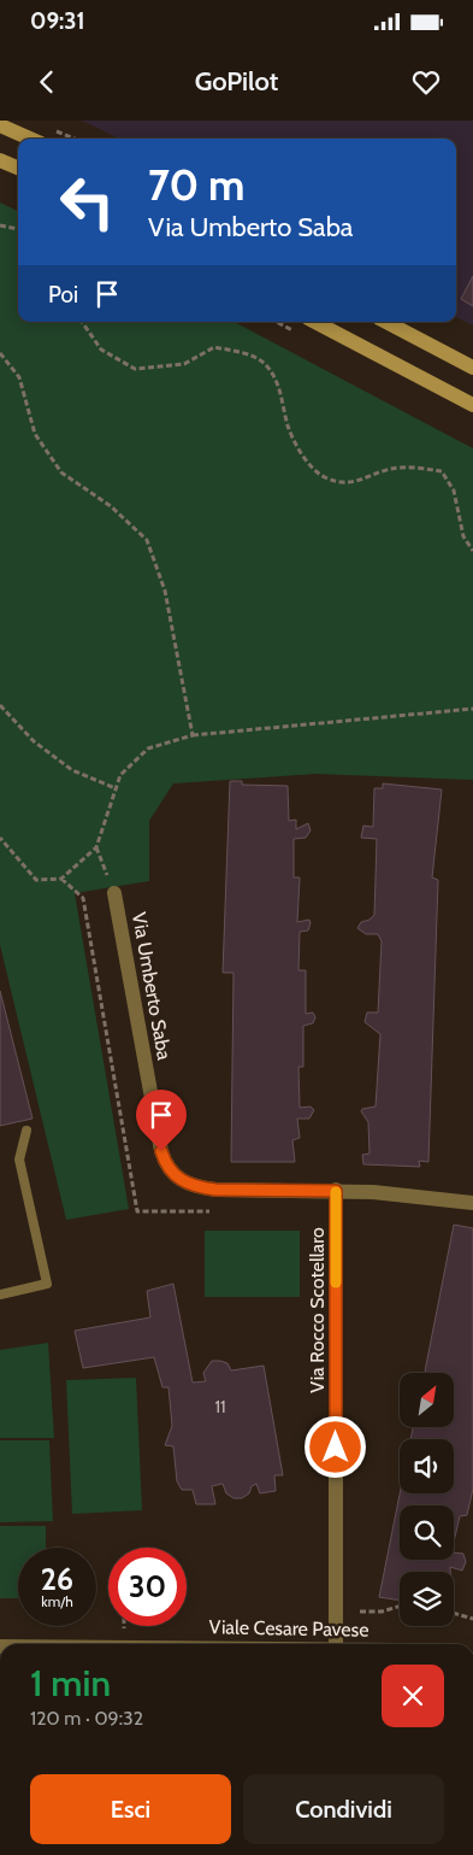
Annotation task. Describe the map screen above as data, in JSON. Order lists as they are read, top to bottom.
{
  "streets": {
    "street": ["Via Umberto Saba", "Via Rocco Scotellaro"]
  },
  "crossings": [
    ["Via Umberto Saba", "Via Rocco Scotellaro"]
  ],
  "house_numbers": ["11"],
  "north": "top right",
  "page": {
    "status": "09:31",
    "header": "GoPilot",
    "turn": ["70 m", "Via Umberto Saba"],
    "then": "Poi",
    "speed": "26 km/h",
    "limit": "30",
    "heading": ["1 min", "120 m · 09:32"],
    "buttons": ["Esci", "Condividi"]
  }
}
